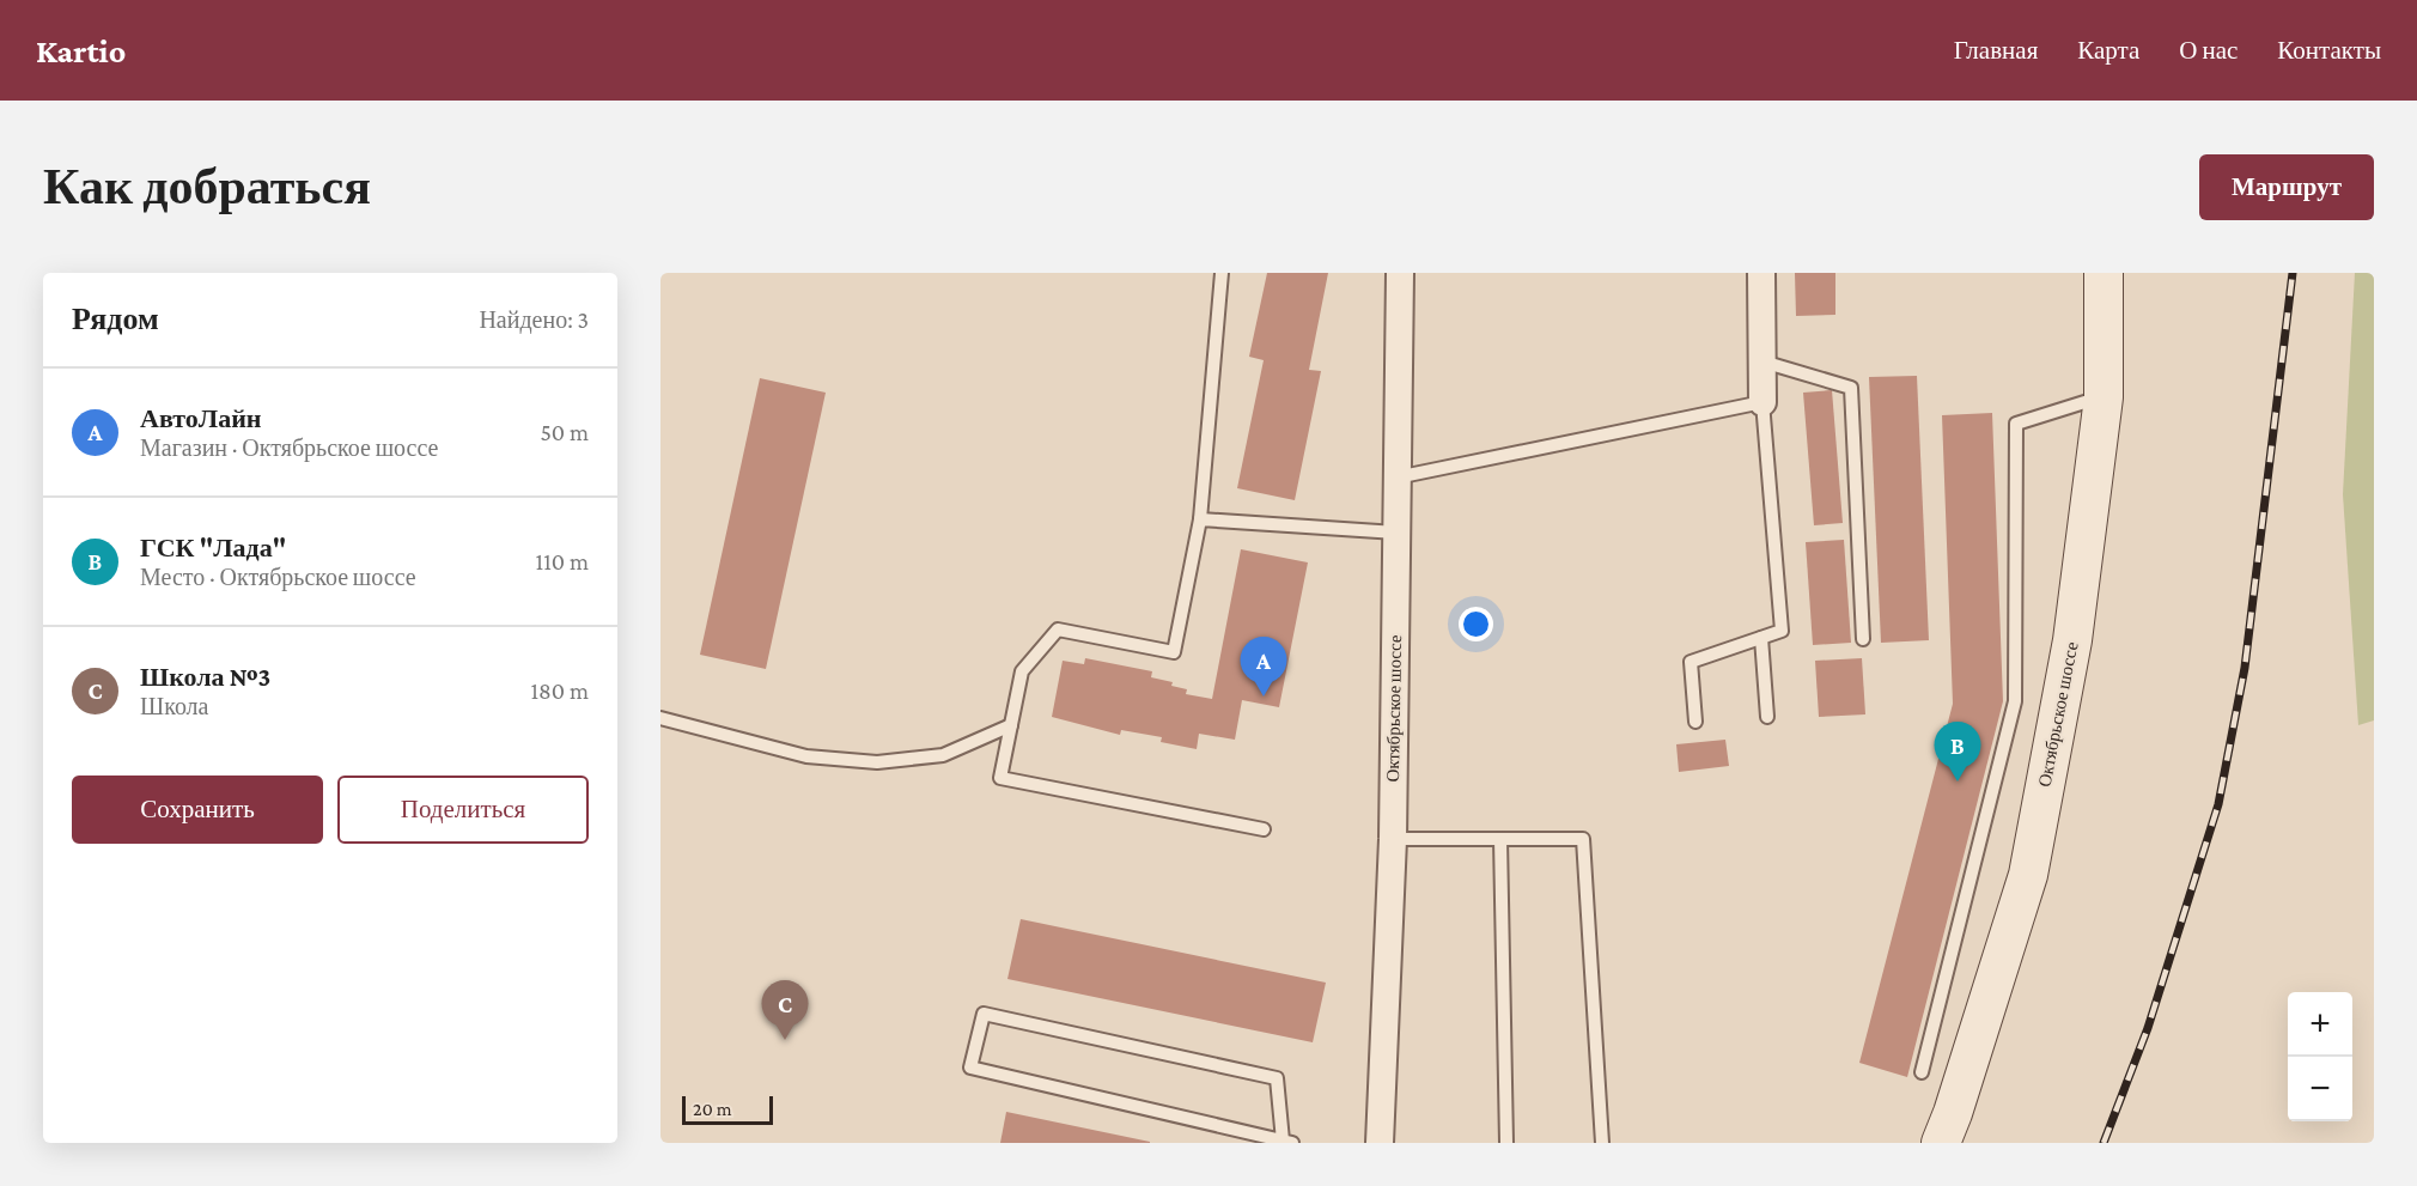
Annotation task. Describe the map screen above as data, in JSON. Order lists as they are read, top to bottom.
{
  "streets": {
    "main road": ["Октябрьское шоссе"]
  },
  "scale_bar": "20 m",
  "page": {
    "header": "Kartio",
    "nav": [
      "Главная",
      "Карта",
      "О нас",
      "Контакты"
    ],
    "buttons": [
      "Маршрут",
      ["Сохранить", "Поделиться"]
    ],
    "title": "Как добраться",
    "heading": ["Рядом", "Найдено: 3"],
    "list": [
      {
        "mark": "A",
        "name": "АвтоЛайн",
        "note": "Магазин · Октябрьское шоссе",
        "value": "50 m"
      },
      {
        "mark": "B",
        "name": "ГСК \"Лада\"",
        "note": "Место · Октябрьское шоссе",
        "value": "110 m"
      },
      {
        "mark": "C",
        "name": "Школа №3",
        "note": "Школа",
        "value": "180 m"
      }
    ],
    "pins": ["A", "B", "C"],
    "map_buttons": ["+", "−"],
    "scale": "20 m"
  }
}
